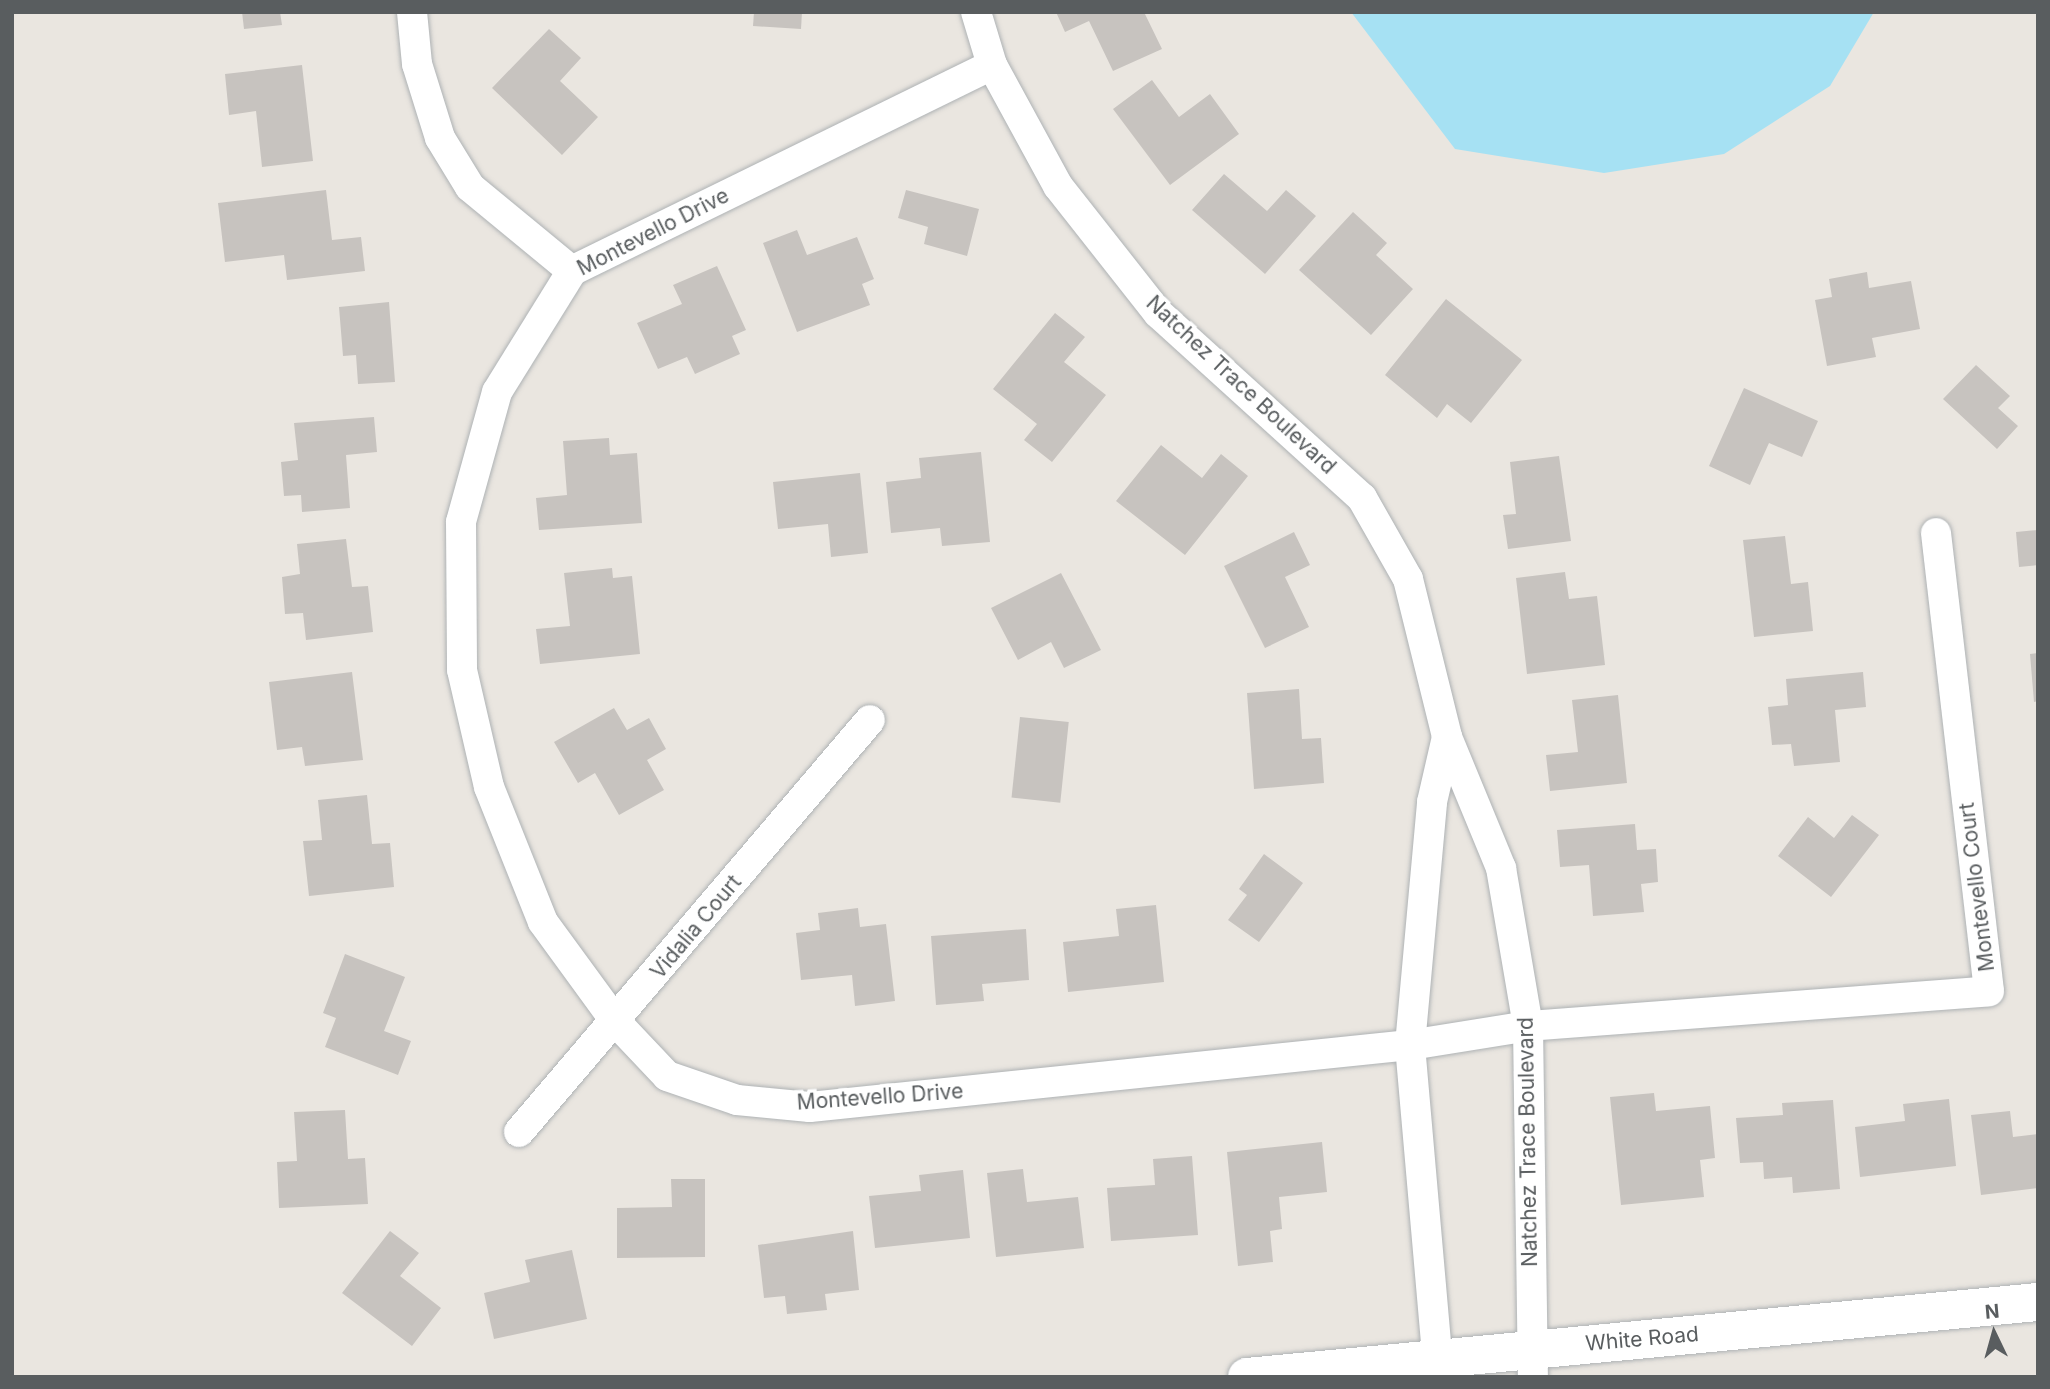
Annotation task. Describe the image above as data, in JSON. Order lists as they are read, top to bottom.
{
  "streets": {
    "street": [
      "Montevello Drive",
      "Natchez Trace Boulevard",
      "Montevello Court",
      "Vidalia Court",
      "White Road"
    ]
  },
  "crossings": [
    ["Montevello Drive", "Natchez Trace Boulevard"],
    ["Montevello Drive", "Montevello Court"],
    ["Montevello Drive", "Vidalia Court"],
    ["Natchez Trace Boulevard", "Montevello Court"],
    ["Natchez Trace Boulevard", "White Road"]
  ],
  "north": "top"
}
